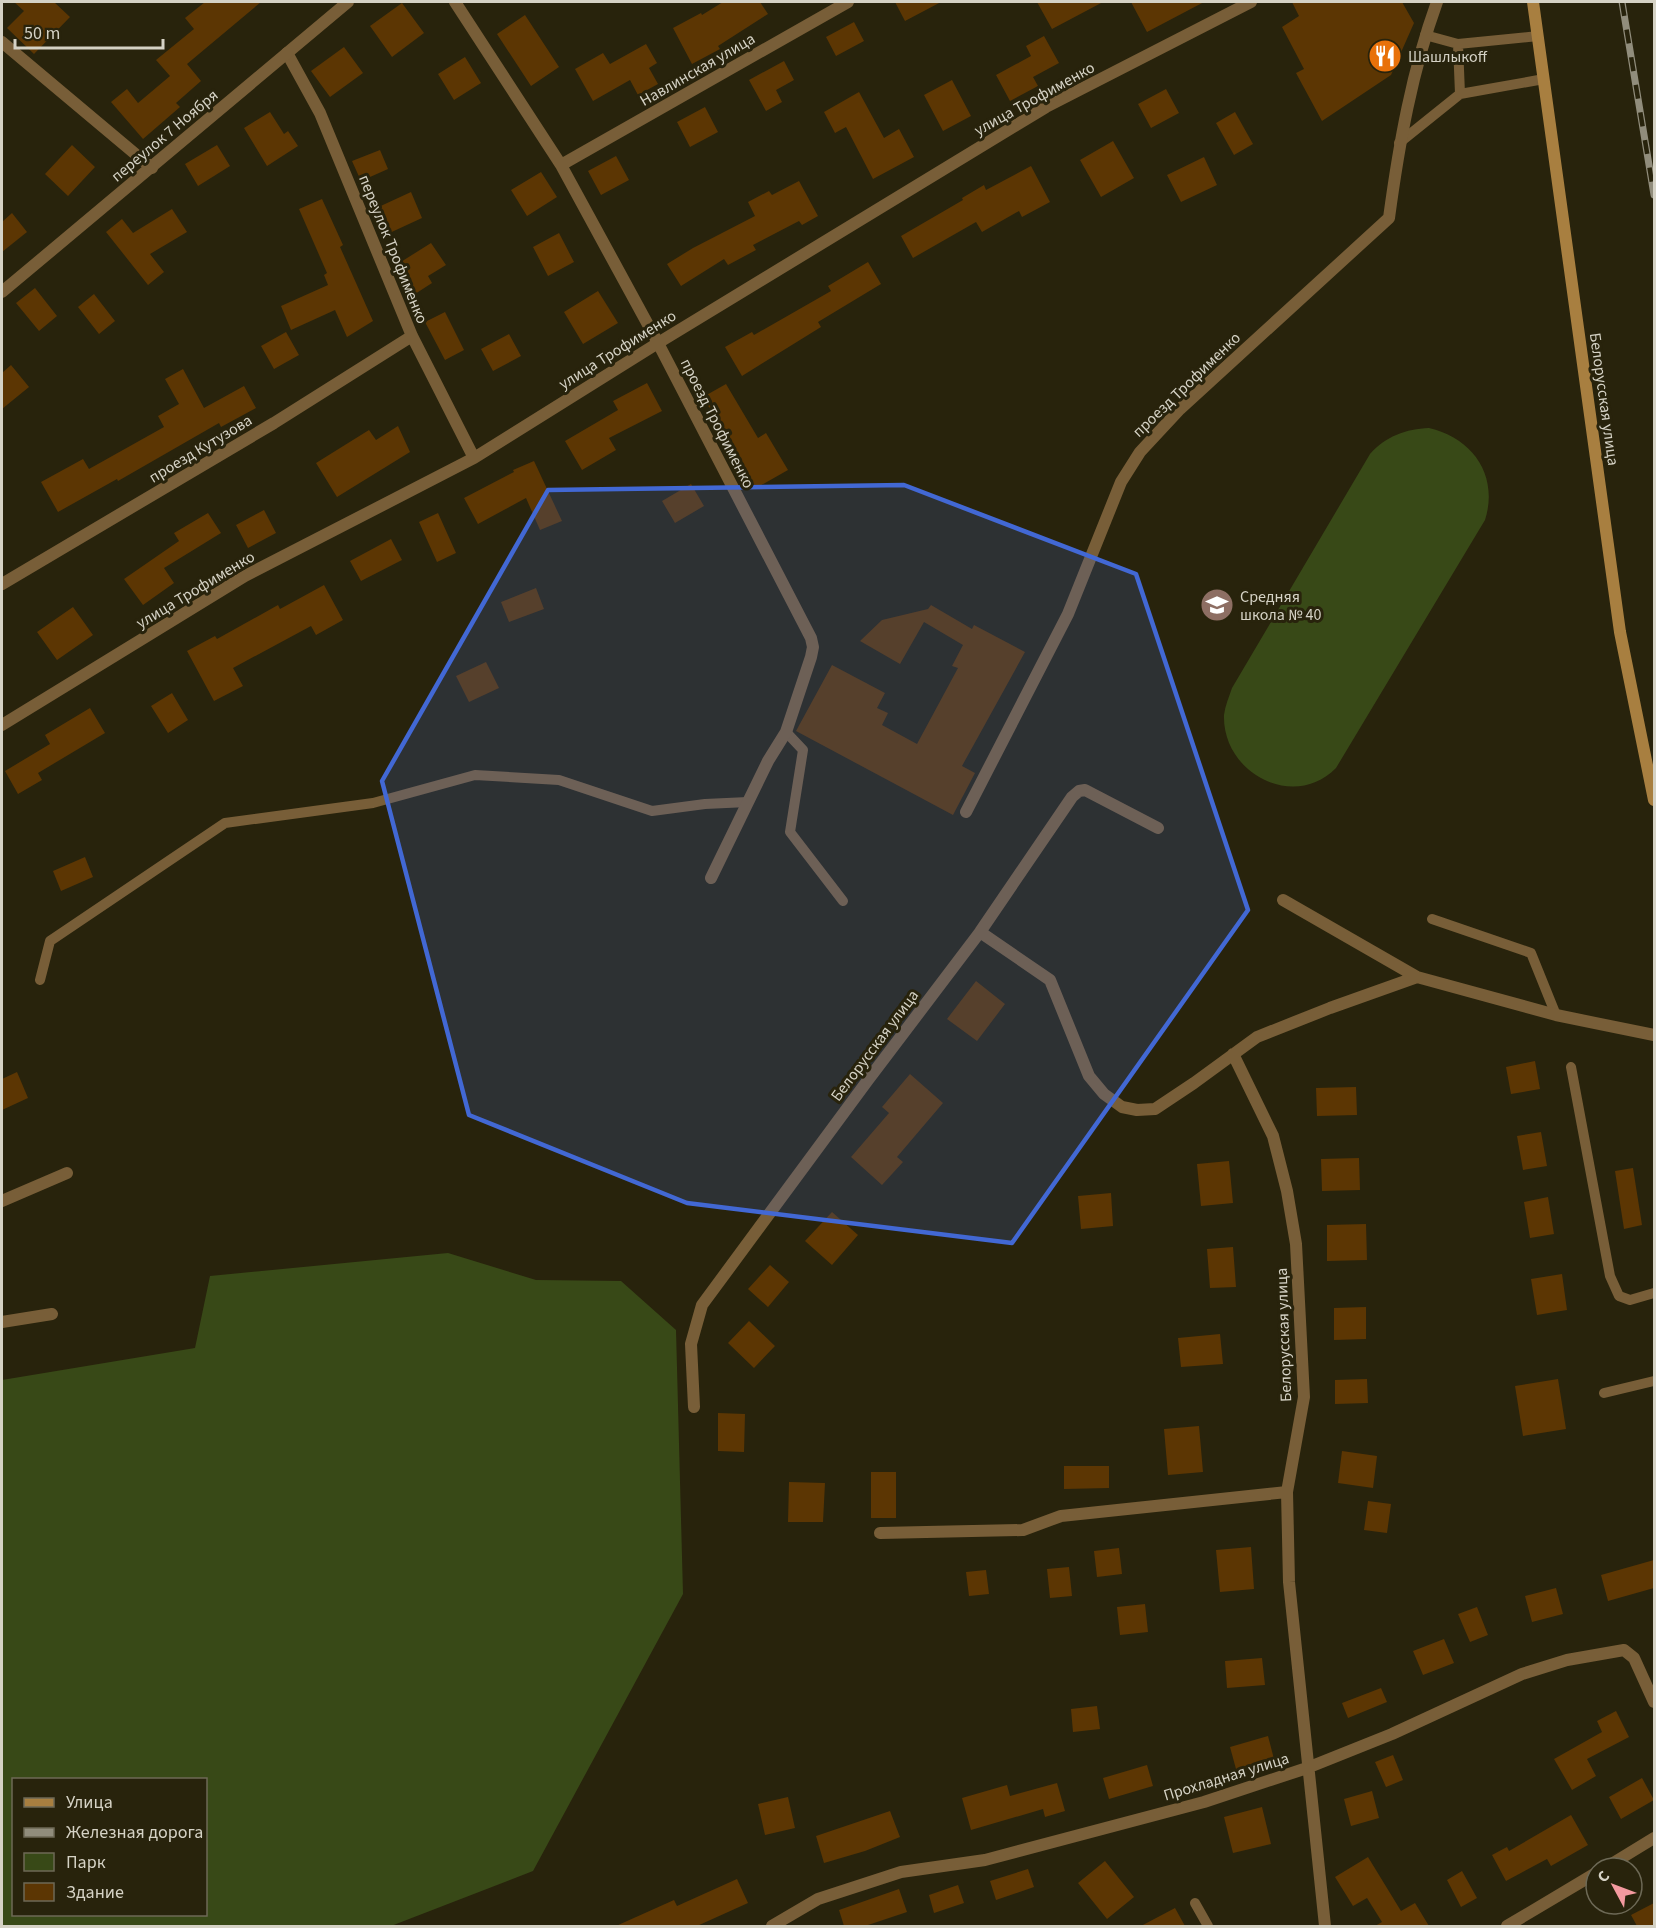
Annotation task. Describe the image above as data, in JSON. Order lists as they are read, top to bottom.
{
  "streets": {
    "main road": ["Белорусская улица"],
    "street": [
      "Навлинская улица",
      "улица Трофименко",
      "переулок 7 Ноября",
      "переулок Трофименко",
      "проезд Трофименко",
      "проезд Кутузова",
      "Прохладная улица"
    ]
  },
  "crossings": [
    ["Навлинская улица", "проезд Трофименко"],
    ["улица Трофименко", "переулок Трофименко"],
    ["улица Трофименко", "проезд Трофименко"],
    ["переулок 7 Ноября", "переулок Трофименко"],
    ["переулок Трофименко", "проезд Кутузова"],
    ["Белорусская улица", "Прохладная улица"]
  ],
  "places": {
    "restaurant": ["Шашлыкоff"],
    "school or university": ["Средняя школа № 40"]
  },
  "legend": [
    "Улица",
    "Железная дорога",
    "Парк",
    "Здание"
  ],
  "scale_bar": "50 m",
  "north": "top left"
}
